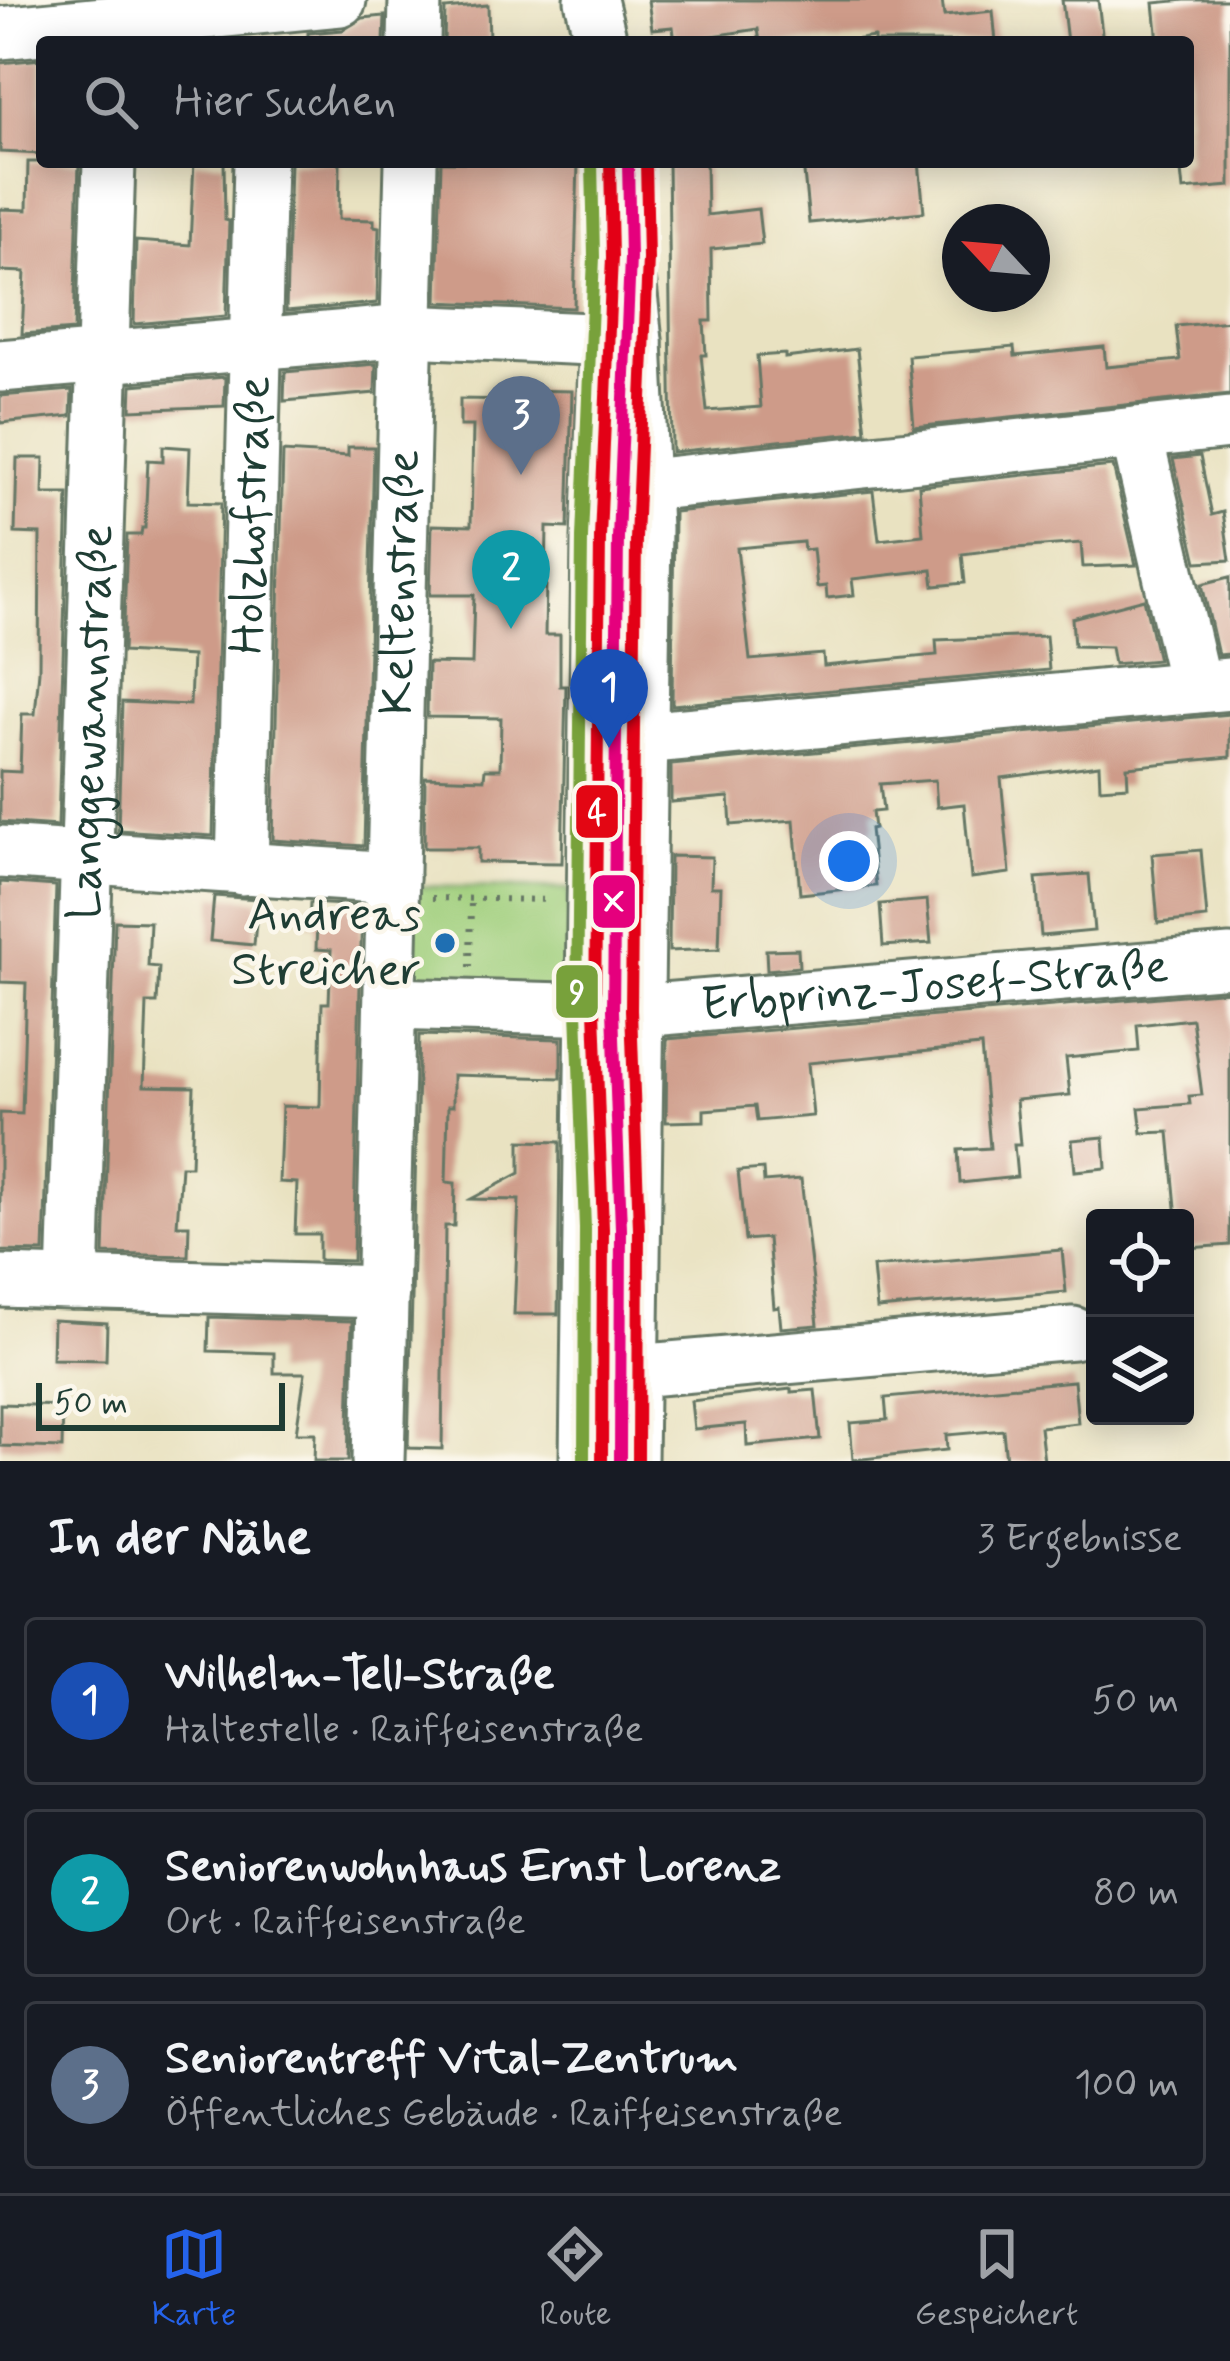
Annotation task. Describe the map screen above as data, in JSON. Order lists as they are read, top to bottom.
{
  "streets": {
    "street": [
      "Holzhofstraße",
      "Keltenstraße",
      "Langgewannstraße",
      "Erbprinz-Josef-Straße"
    ]
  },
  "places": ["Andreas Streicher"],
  "lines": ["transit line 4", "transit line X", "transit line 9"],
  "scale_bar": "50 m",
  "north": "top left",
  "page": {
    "search": "Hier suchen",
    "pins": ["3", "2", "1"],
    "scale": "50 m",
    "heading": ["In der Nähe", "3 Ergebnisse"],
    "list": [
      {
        "mark": "1",
        "name": "Wilhelm-Tell-Straße",
        "note": "Haltestelle · Raiffeisenstraße",
        "value": "50 m"
      },
      {
        "mark": "2",
        "name": "Seniorenwohnhaus Ernst Lorenz",
        "note": "Ort · Raiffeisenstraße",
        "value": "80 m"
      },
      {
        "mark": "3",
        "name": "Seniorentreff Vital-Zentrum",
        "note": "Öffentliches Gebäude · Raiffeisenstraße",
        "value": "100 m"
      }
    ],
    "nav": ["Karte", "Route", "Gespeichert"]
  }
}
